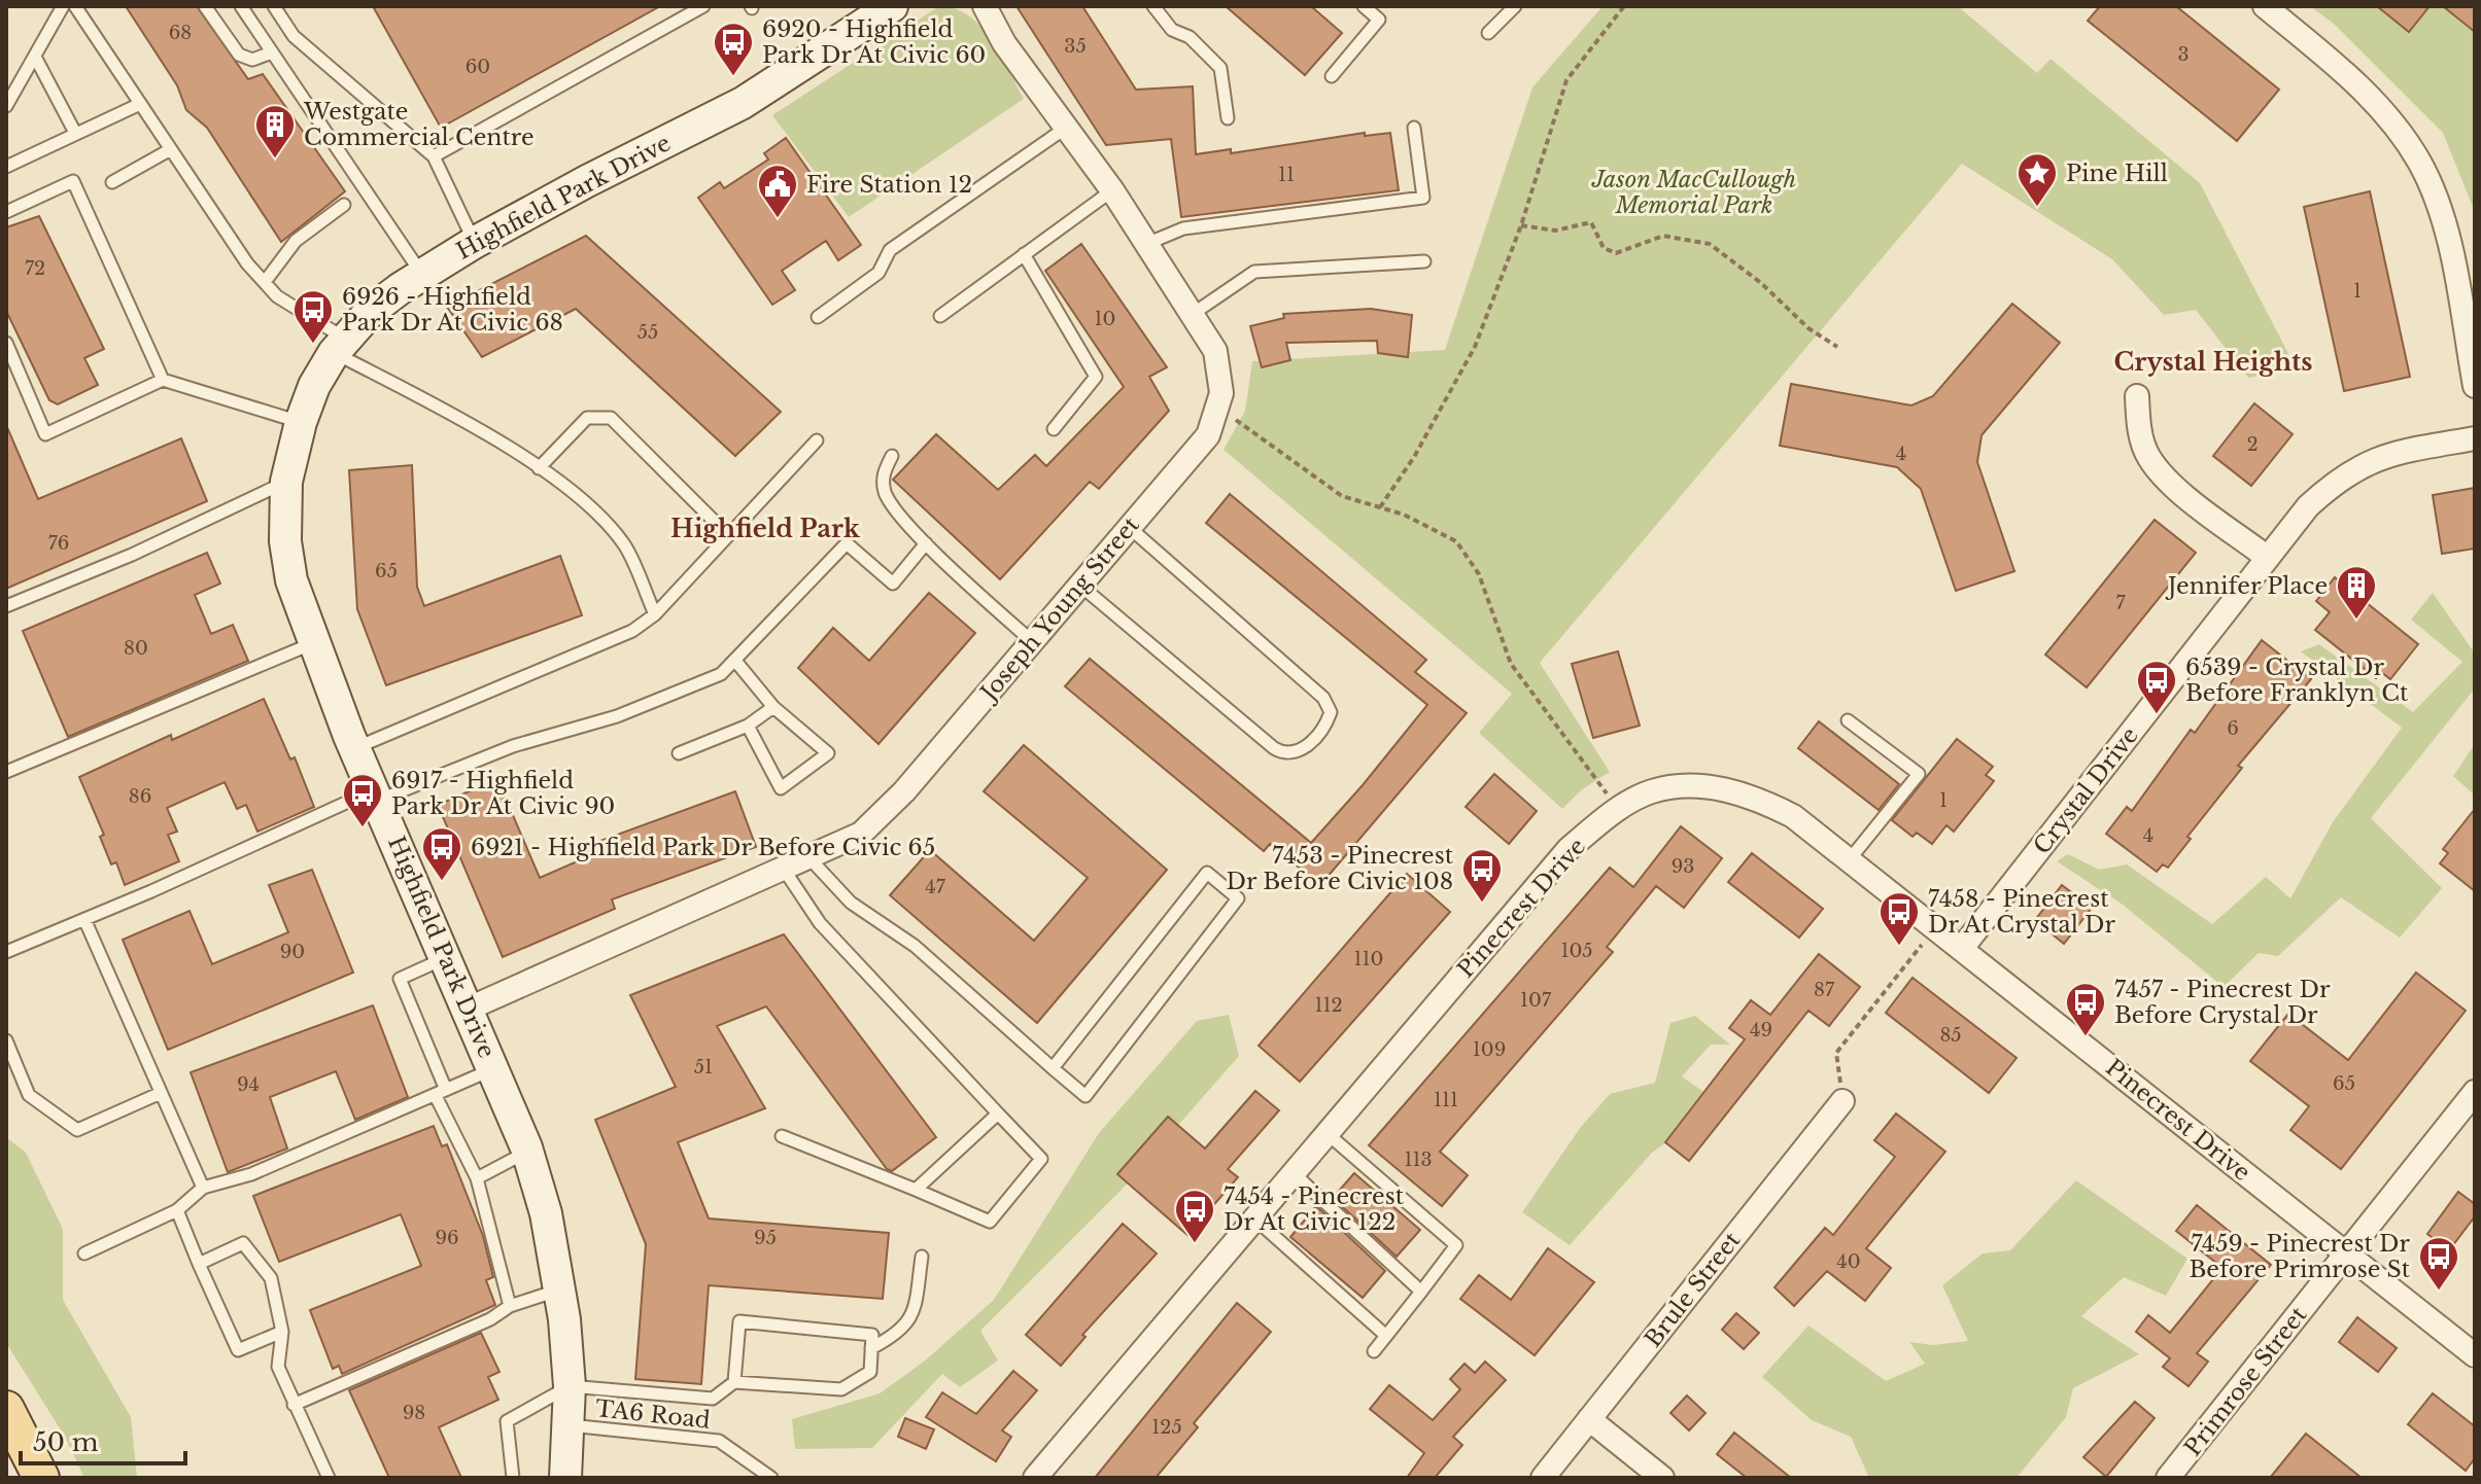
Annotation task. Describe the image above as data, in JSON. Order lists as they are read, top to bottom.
{
  "streets": {
    "street": [
      "Highfield Park Drive",
      "Joseph Young Street",
      "Crystal Drive",
      "Pinecrest Drive",
      "Brule Street",
      "Primrose Street"
    ],
    "lane": ["TA6 Road"]
  },
  "crossings": [
    ["Highfield Park Drive", "Joseph Young Street"],
    ["Highfield Park Drive", "TA6 Road"],
    ["Crystal Drive", "Pinecrest Drive"],
    ["Pinecrest Drive", "Primrose Street"]
  ],
  "districts": ["Crystal Heights", "Highfield Park"],
  "parks": ["Jason MacCullough Memorial Park"],
  "places": {
    "bus stop": [
      "6920 - Highfield Park Dr At Civic 60",
      "6926 - Highfield Park Dr At Civic 68",
      "6539 - Crystal Dr Before Franklyn Ct",
      "6917 - Highfield Park Dr At Civic 90",
      "6921 - Highfield Park Dr Before Civic 65",
      "7453 - Pinecrest Dr Before Civic 108",
      "7458 - Pinecrest Dr At Crystal Dr",
      "7457 - Pinecrest Dr Before Crystal Dr",
      "7454 - Pinecrest Dr At Civic 122",
      "7459 - Pinecrest Dr Before Primrose St"
    ],
    "building": ["Westgate Commercial Centre", "Jennifer Place"],
    "place": ["Pine Hill"],
    "public building": ["Fire Station 12"]
  },
  "house_numbers": [
    "68",
    "35",
    "3",
    "60",
    "11",
    "72",
    "1",
    "10",
    "55",
    "2",
    "4",
    "76",
    "65",
    "7",
    "80",
    "6",
    "86",
    "1",
    "4",
    "93",
    "47",
    "105",
    "90",
    "110",
    "87",
    "107",
    "112",
    "49",
    "85",
    "109",
    "51",
    "65",
    "94",
    "111",
    "113",
    "96",
    "95",
    "40",
    "98",
    "125"
  ],
  "scale_bar": "50 m"
}
